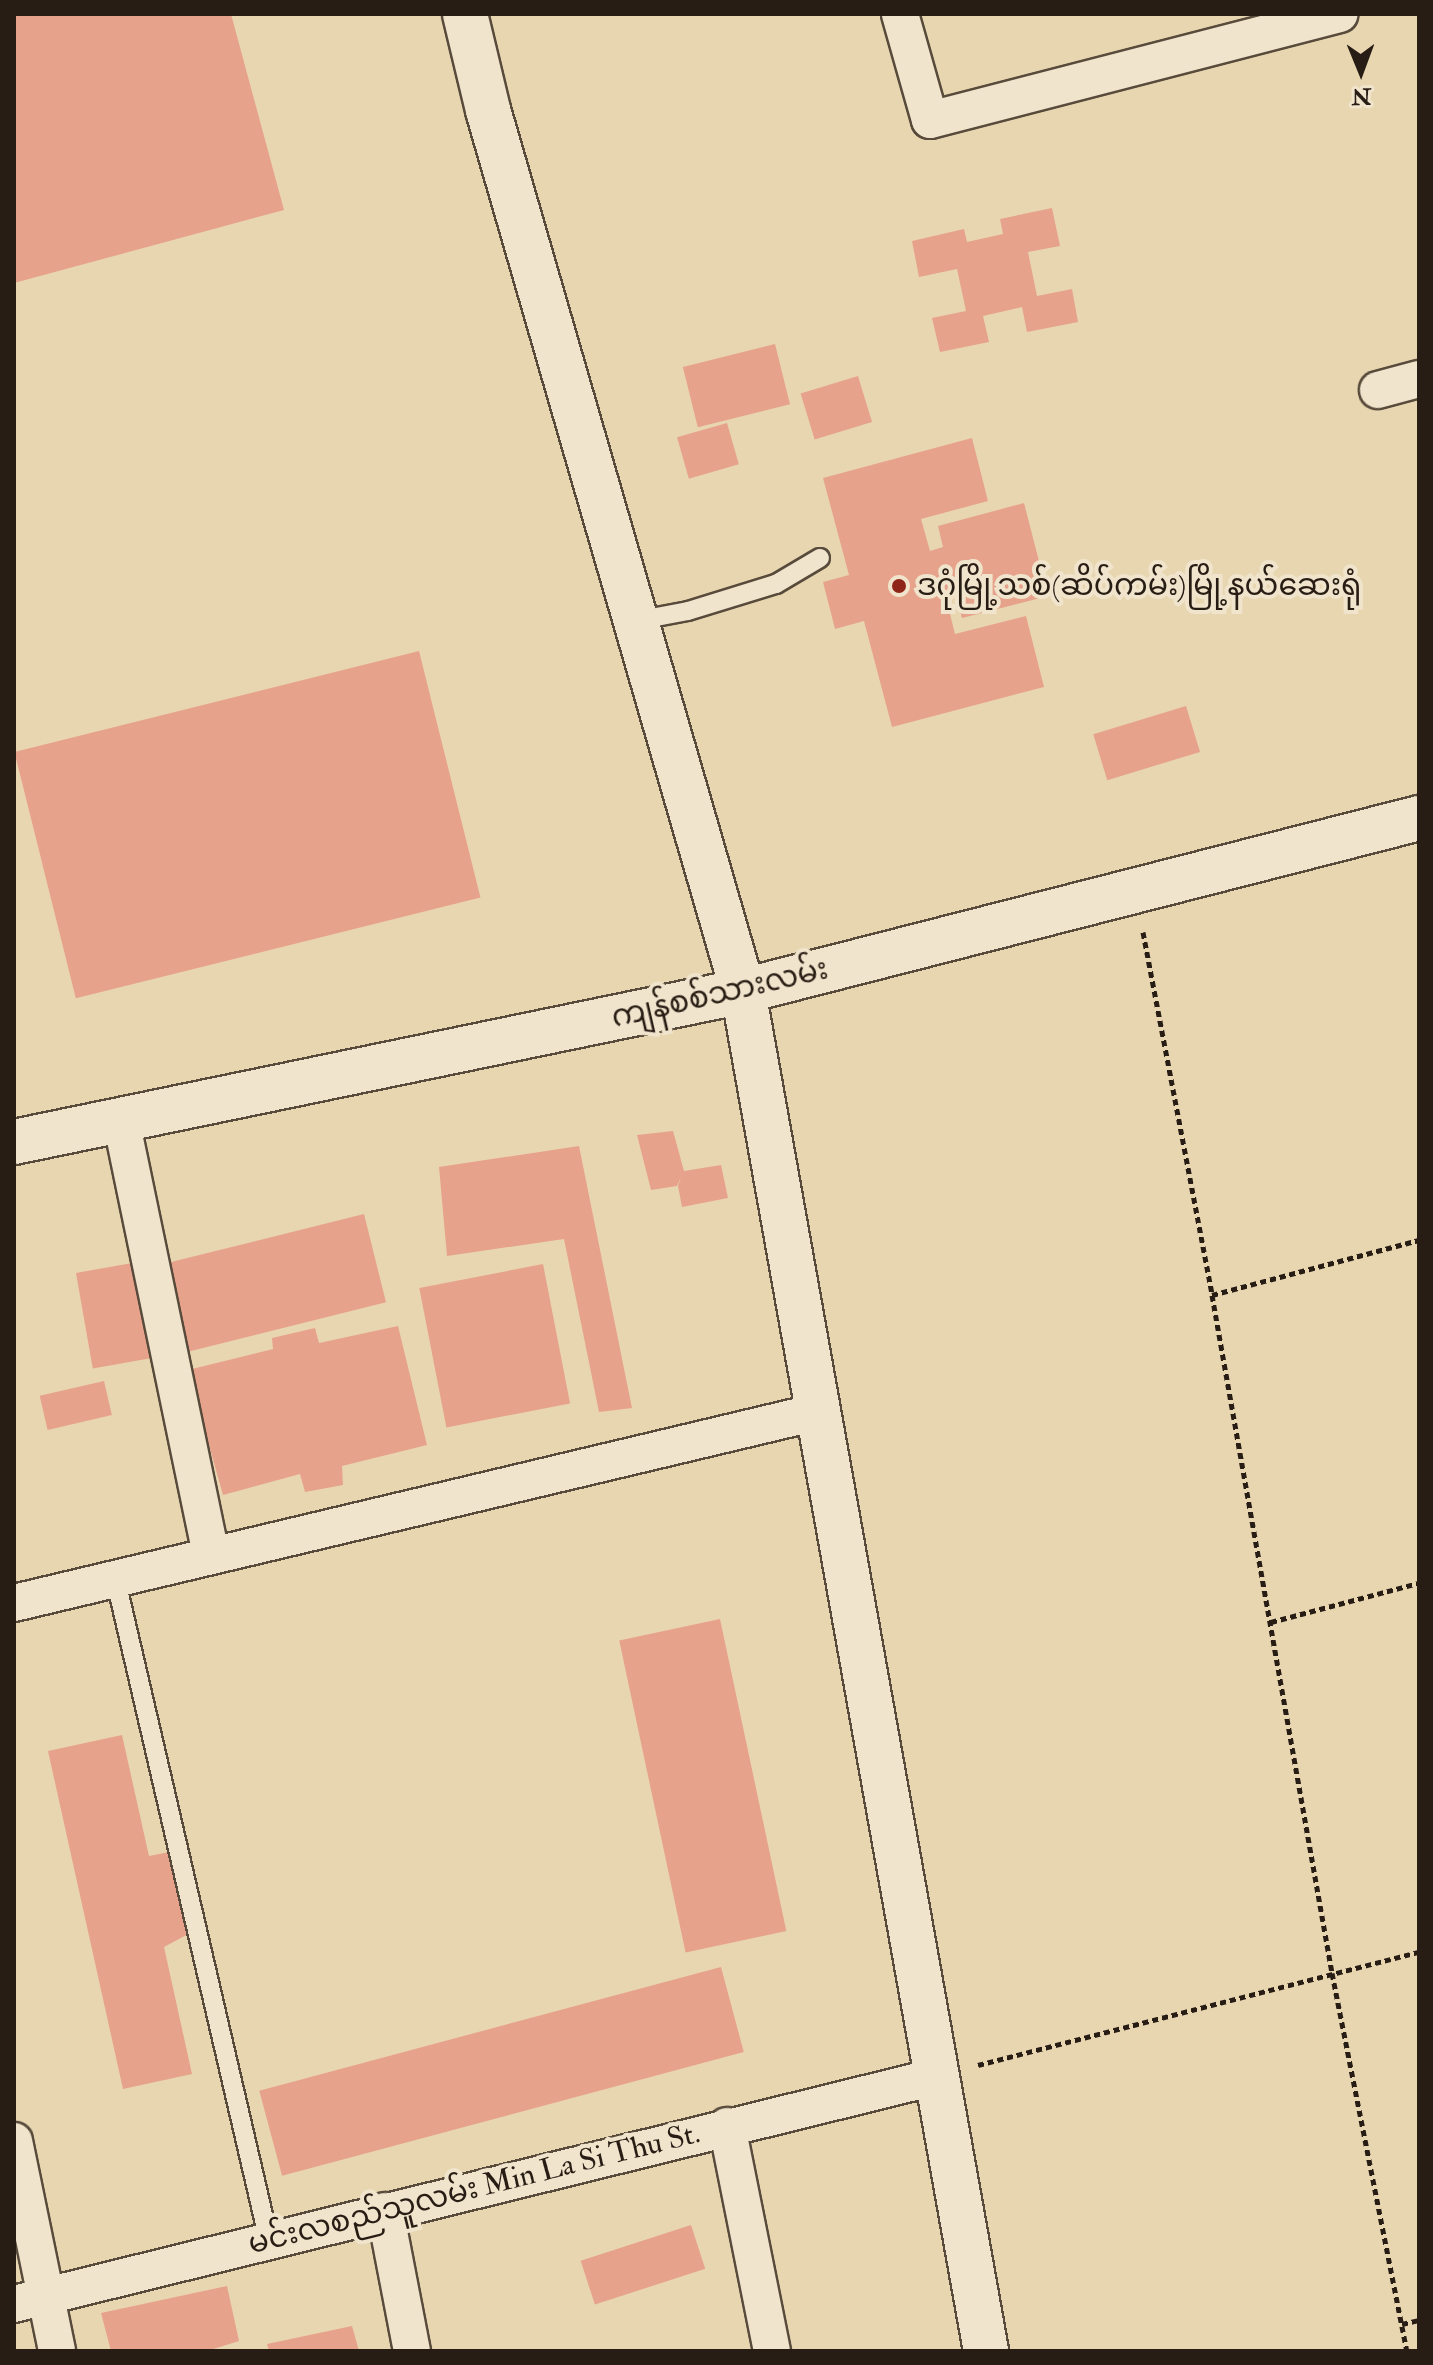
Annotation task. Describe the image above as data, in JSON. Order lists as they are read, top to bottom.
{
  "streets": {
    "street": ["ကျန်စစ်သားလမ်း", "မင်းလစည်သူလမ်း Min La Si Thu St."]
  },
  "places": ["ဒဂုံမြို့သစ်(ဆိပ်ကမ်း)မြို့နယ်ဆေးရုံ"],
  "north": "bottom"
}
